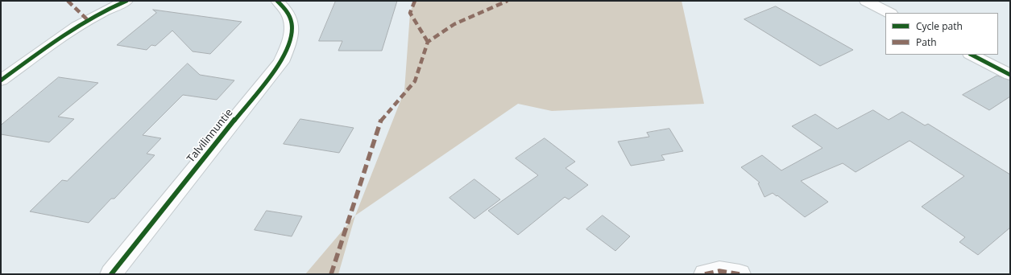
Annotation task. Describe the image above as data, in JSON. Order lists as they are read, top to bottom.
{
  "streets": {
    "street": ["Talvilinnuntie"]
  },
  "legend": ["Cycle path", "Path"]
}
